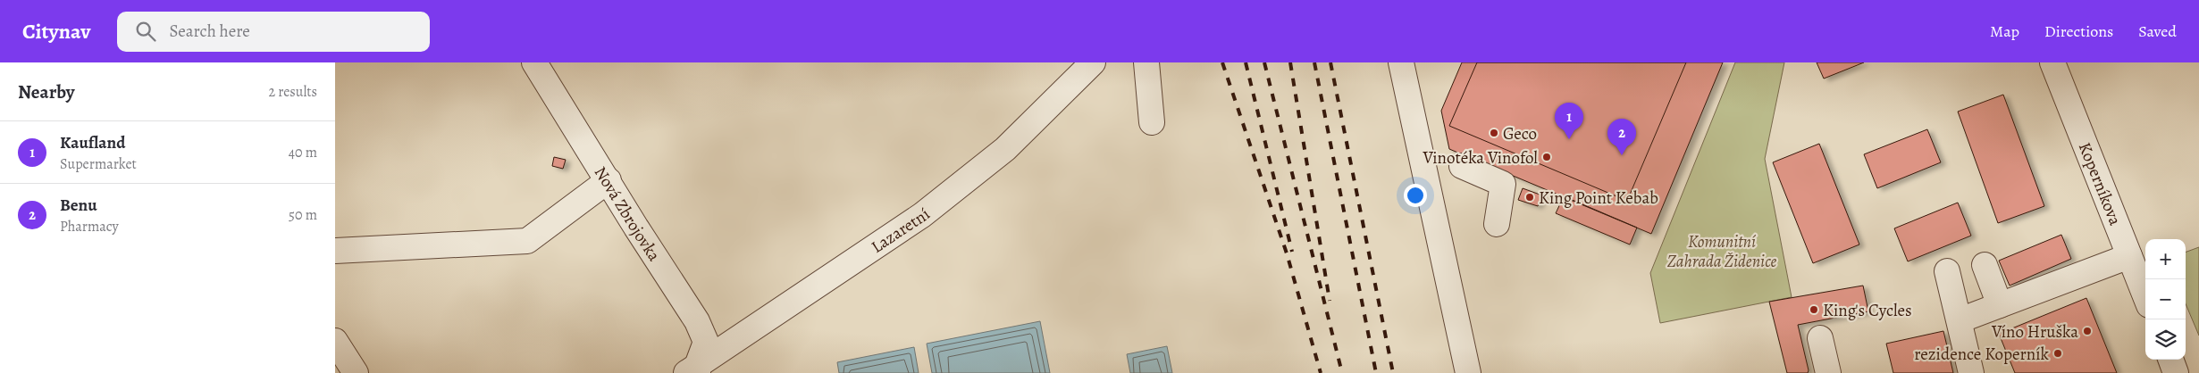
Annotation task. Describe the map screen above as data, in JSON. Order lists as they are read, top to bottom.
{
  "streets": {
    "street": ["Koperníkova", "Nová Zbrojovka", "Lazaretní"]
  },
  "crossings": [
    ["Nová Zbrojovka", "Lazaretní"]
  ],
  "parks": ["Komunitní Zahrada Židenice"],
  "places": [
    "Geco",
    "Vinotéka Vinofol",
    "King Point Kebab",
    "King's Cycles",
    "Víno Hruška",
    "rezidence Koperník"
  ],
  "page": {
    "header": "Citynav",
    "search": "Search here",
    "nav": ["Map", "Directions", "Saved"],
    "heading": ["Nearby", "2 results"],
    "pins": ["1", "2"],
    "list": [
      {
        "mark": "1",
        "name": "Kaufland",
        "note": "Supermarket",
        "value": "40 m"
      },
      {
        "mark": "2",
        "name": "Benu",
        "note": "Pharmacy",
        "value": "50 m"
      }
    ],
    "map_buttons": ["+", "−"]
  }
}
